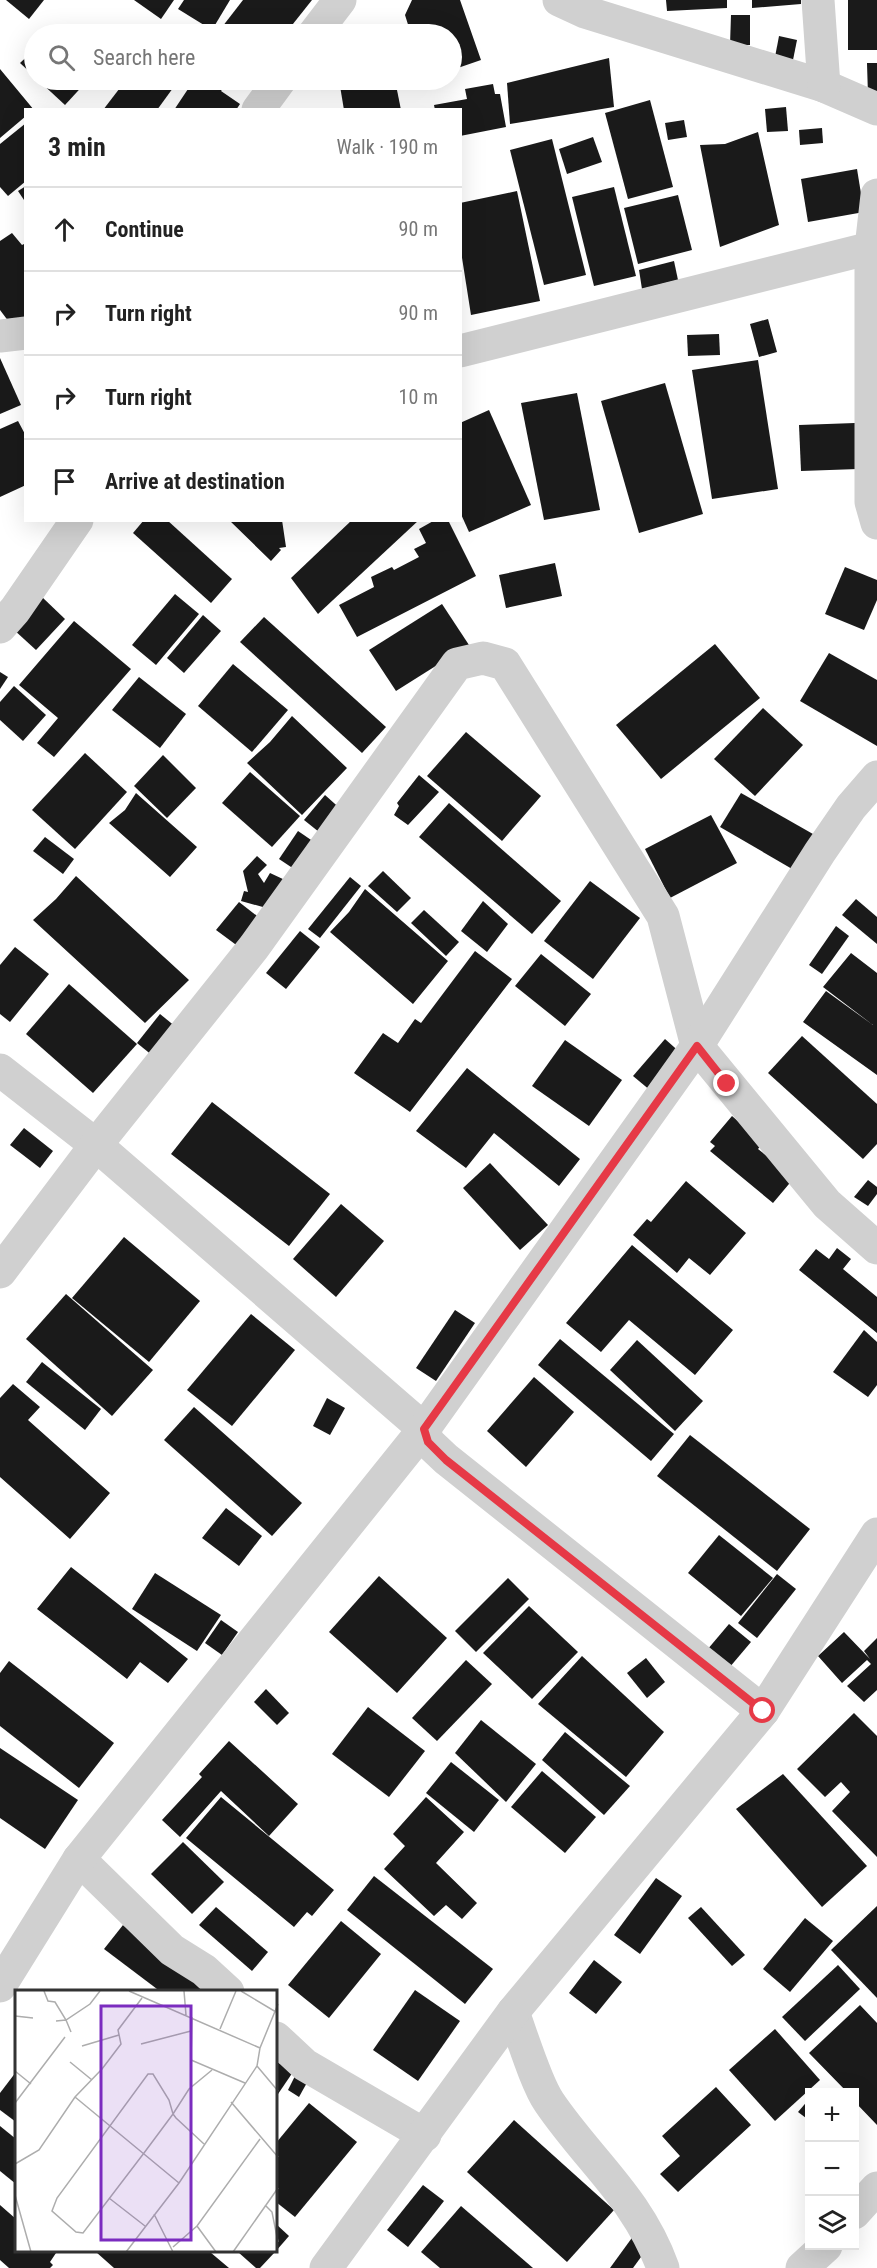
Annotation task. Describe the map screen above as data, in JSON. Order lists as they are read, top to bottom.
{
  "page": {
    "search": "Search here",
    "heading": ["3 min", "Walk · 190 m"],
    "list": [
      ["Continue", "90 m"],
      ["Turn right", "90 m"],
      ["Turn right", "10 m"],
      "Arrive at destination"
    ],
    "map_buttons": ["+", "−"]
  }
}
